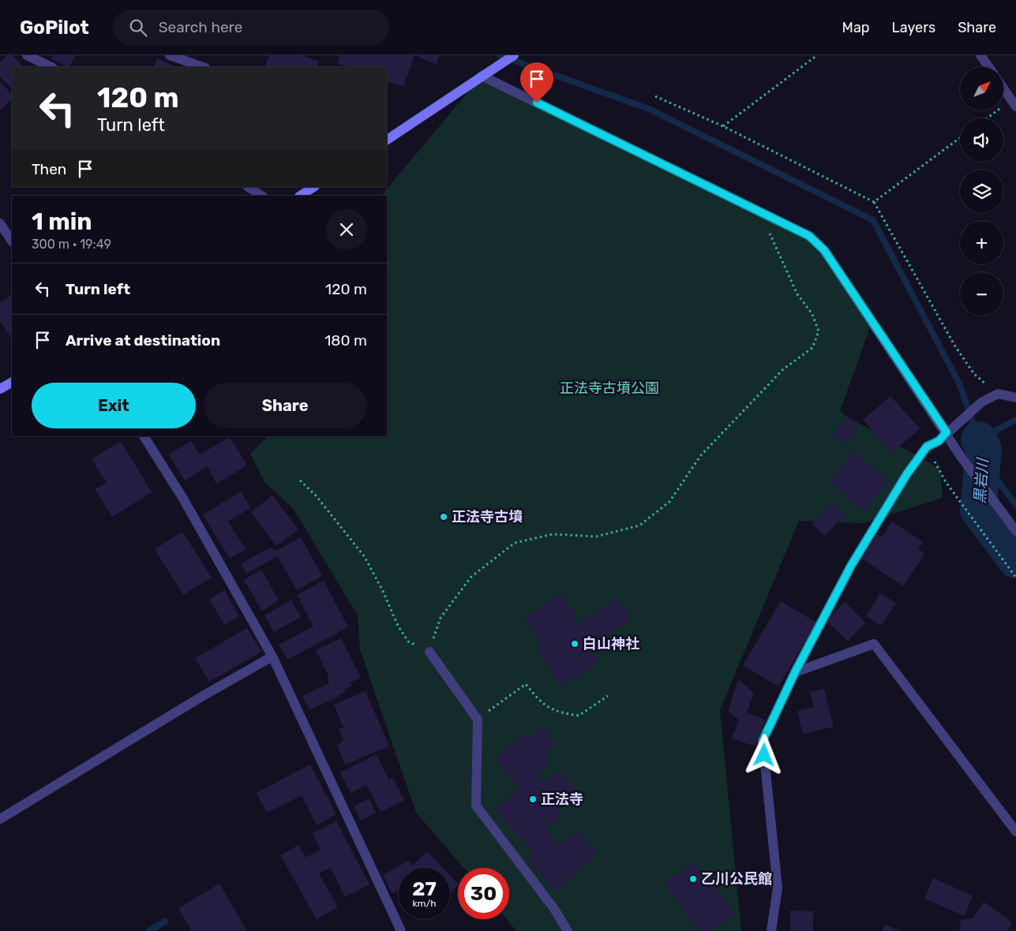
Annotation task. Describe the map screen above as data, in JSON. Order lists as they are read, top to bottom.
{
  "water": ["黒岩川"],
  "parks": ["正法寺古墳公園"],
  "places": [
    "正法寺古墳",
    "白山神社",
    "正法寺",
    "乙川公民館"
  ],
  "north": "top right",
  "page": {
    "header": "GoPilot",
    "search": "Search here",
    "nav": ["Map", "Layers", "Share"],
    "map_buttons": ["+", "−"],
    "turn": ["120 m", "Turn left"],
    "then": "Then",
    "heading": ["1 min", "300 m · 19:49"],
    "list": [
      {
        "name": "Turn left",
        "value": "120 m"
      },
      {
        "name": "Arrive at destination",
        "value": "180 m"
      }
    ],
    "buttons": ["Exit", "Share"],
    "speed": "27 km/h",
    "limit": "30"
  }
}
